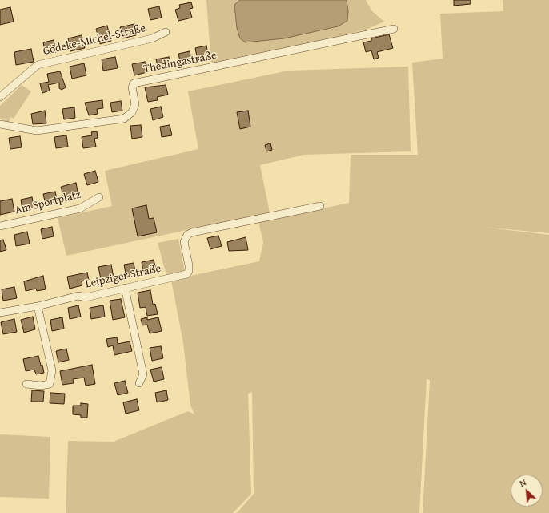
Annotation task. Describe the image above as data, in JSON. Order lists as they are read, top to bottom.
{
  "streets": {
    "street": [
      "Gödeke-Michel-Straße",
      "Thedingastraße",
      "Am Sportplatz",
      "Leipziger Straße"
    ]
  },
  "north": "top left"
}
